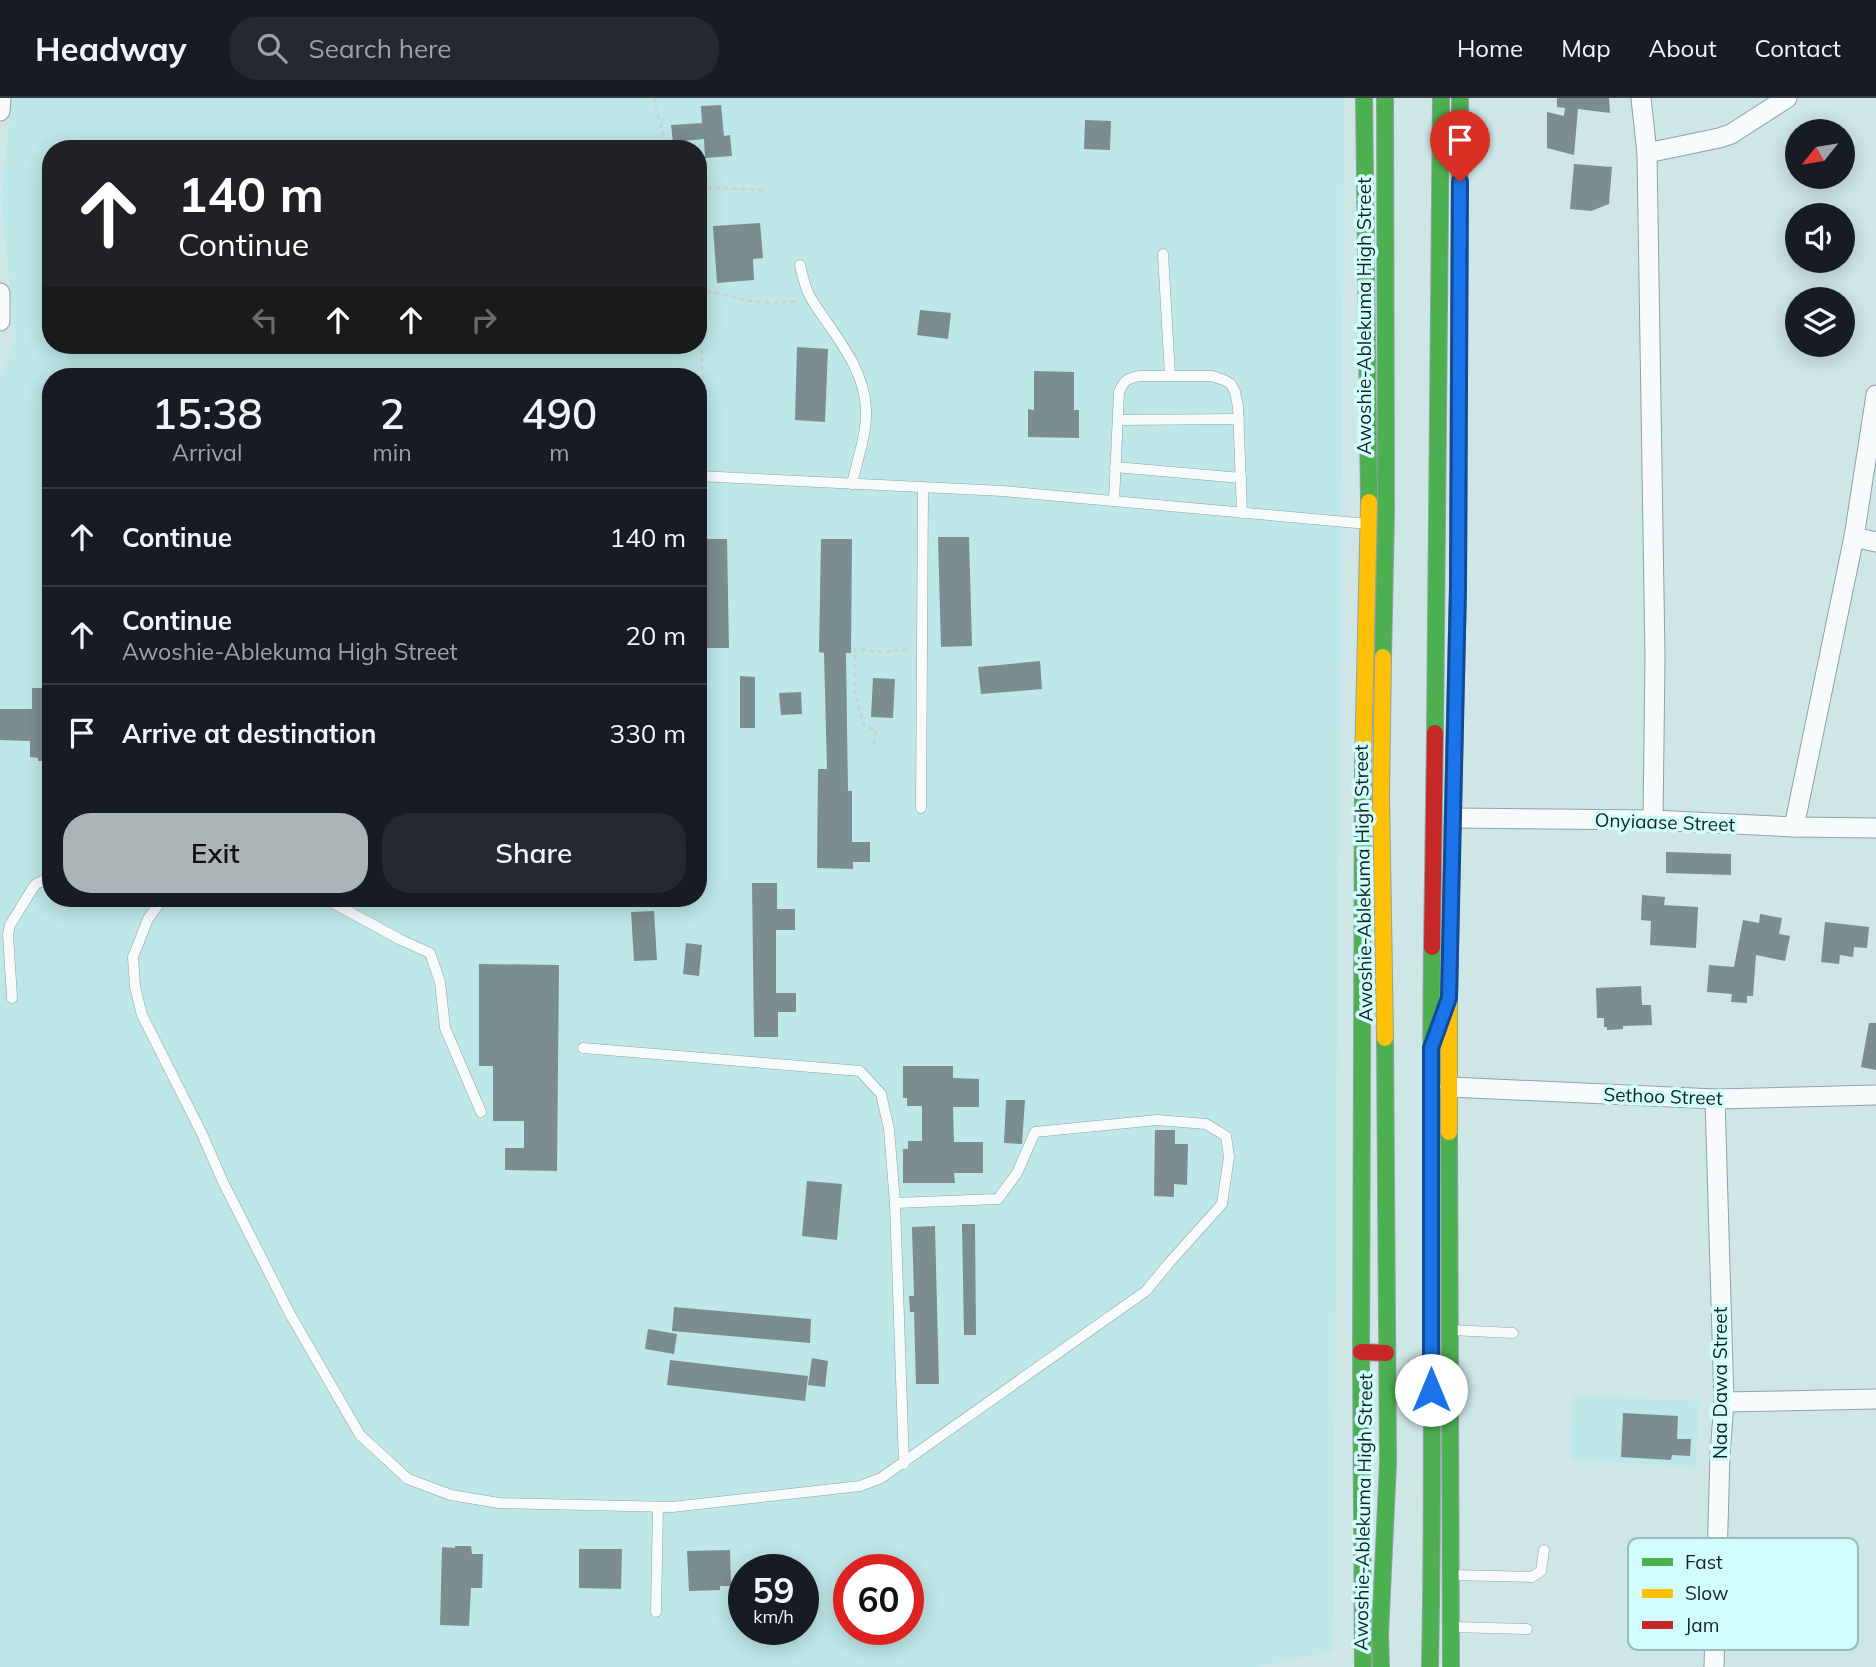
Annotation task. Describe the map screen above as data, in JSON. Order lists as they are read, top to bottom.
{
  "streets": {
    "main road": ["Awoshie-Ablekuma High Street"],
    "street": ["Onyiaase Street", "Sethoo Street", "Naa Dawa Street"]
  },
  "crossings": [
    ["Sethoo Street", "Naa Dawa Street"]
  ],
  "legend": ["Fast", "Slow", "Jam"],
  "north": "bottom left",
  "page": {
    "header": "Headway",
    "search": "Search here",
    "nav": [
      "Home",
      "Map",
      "About",
      "Contact"
    ],
    "turn": ["140 m", "Continue"],
    "eta": [
      "15:38",
      "Arrival",
      "2",
      "min",
      "490",
      "m"
    ],
    "list": [
      {
        "name": "Continue",
        "value": "140 m"
      },
      {
        "name": "Continue",
        "note": "Awoshie-Ablekuma High Street",
        "value": "20 m"
      },
      {
        "name": "Arrive at destination",
        "value": "330 m"
      }
    ],
    "buttons": ["Exit", "Share"],
    "speed": "59 km/h",
    "limit": "60"
  }
}
